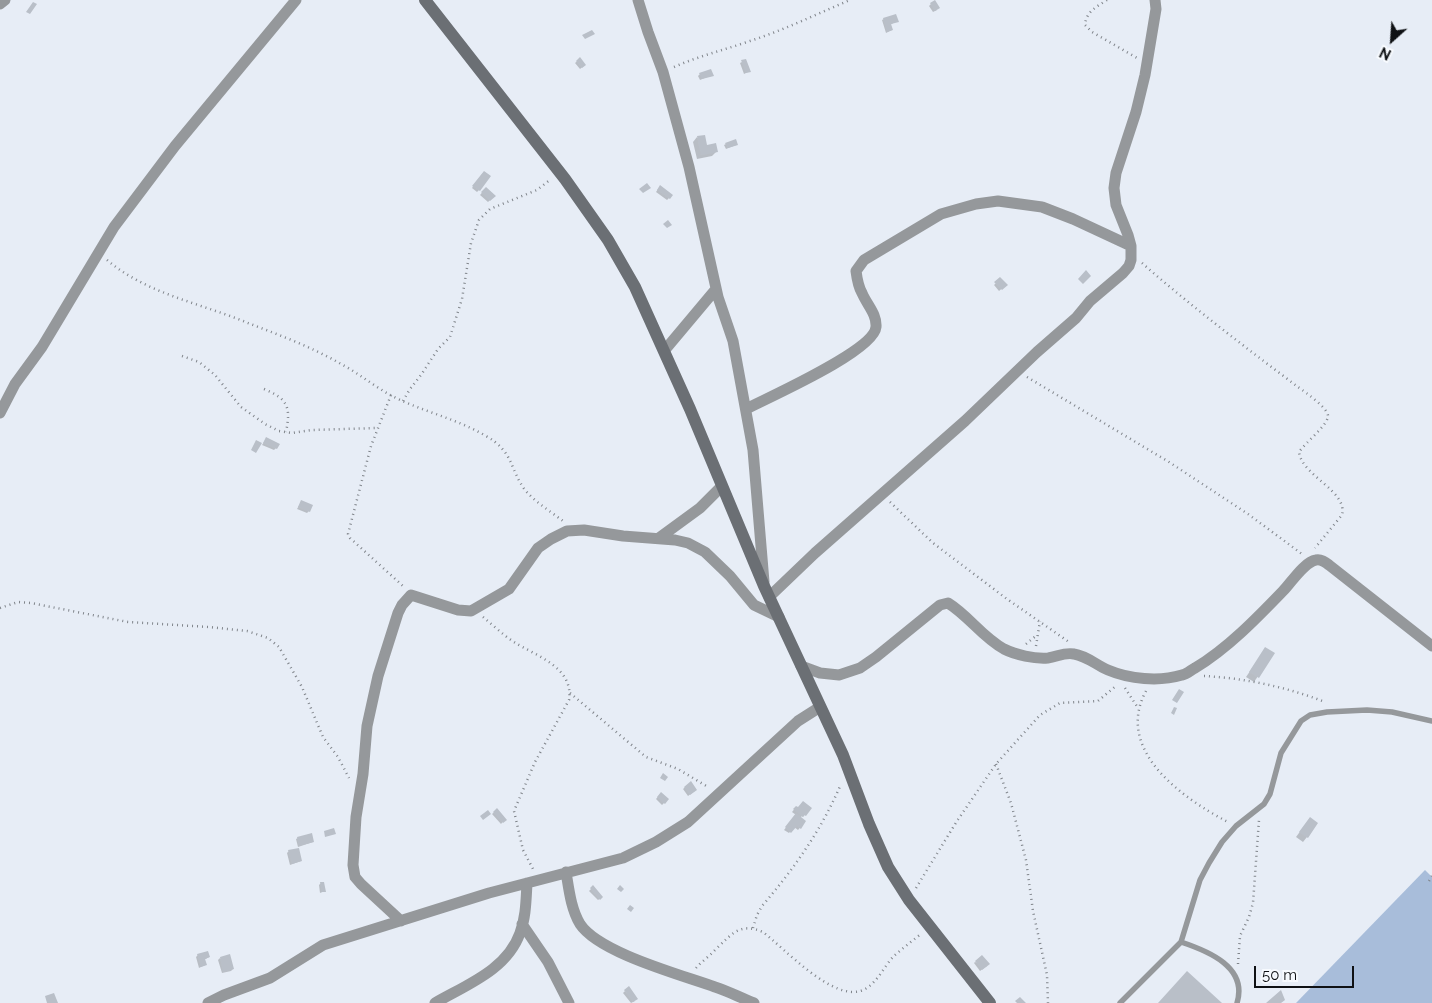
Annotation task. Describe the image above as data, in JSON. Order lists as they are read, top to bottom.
{
  "scale_bar": "50 m",
  "north": "bottom left"
}
